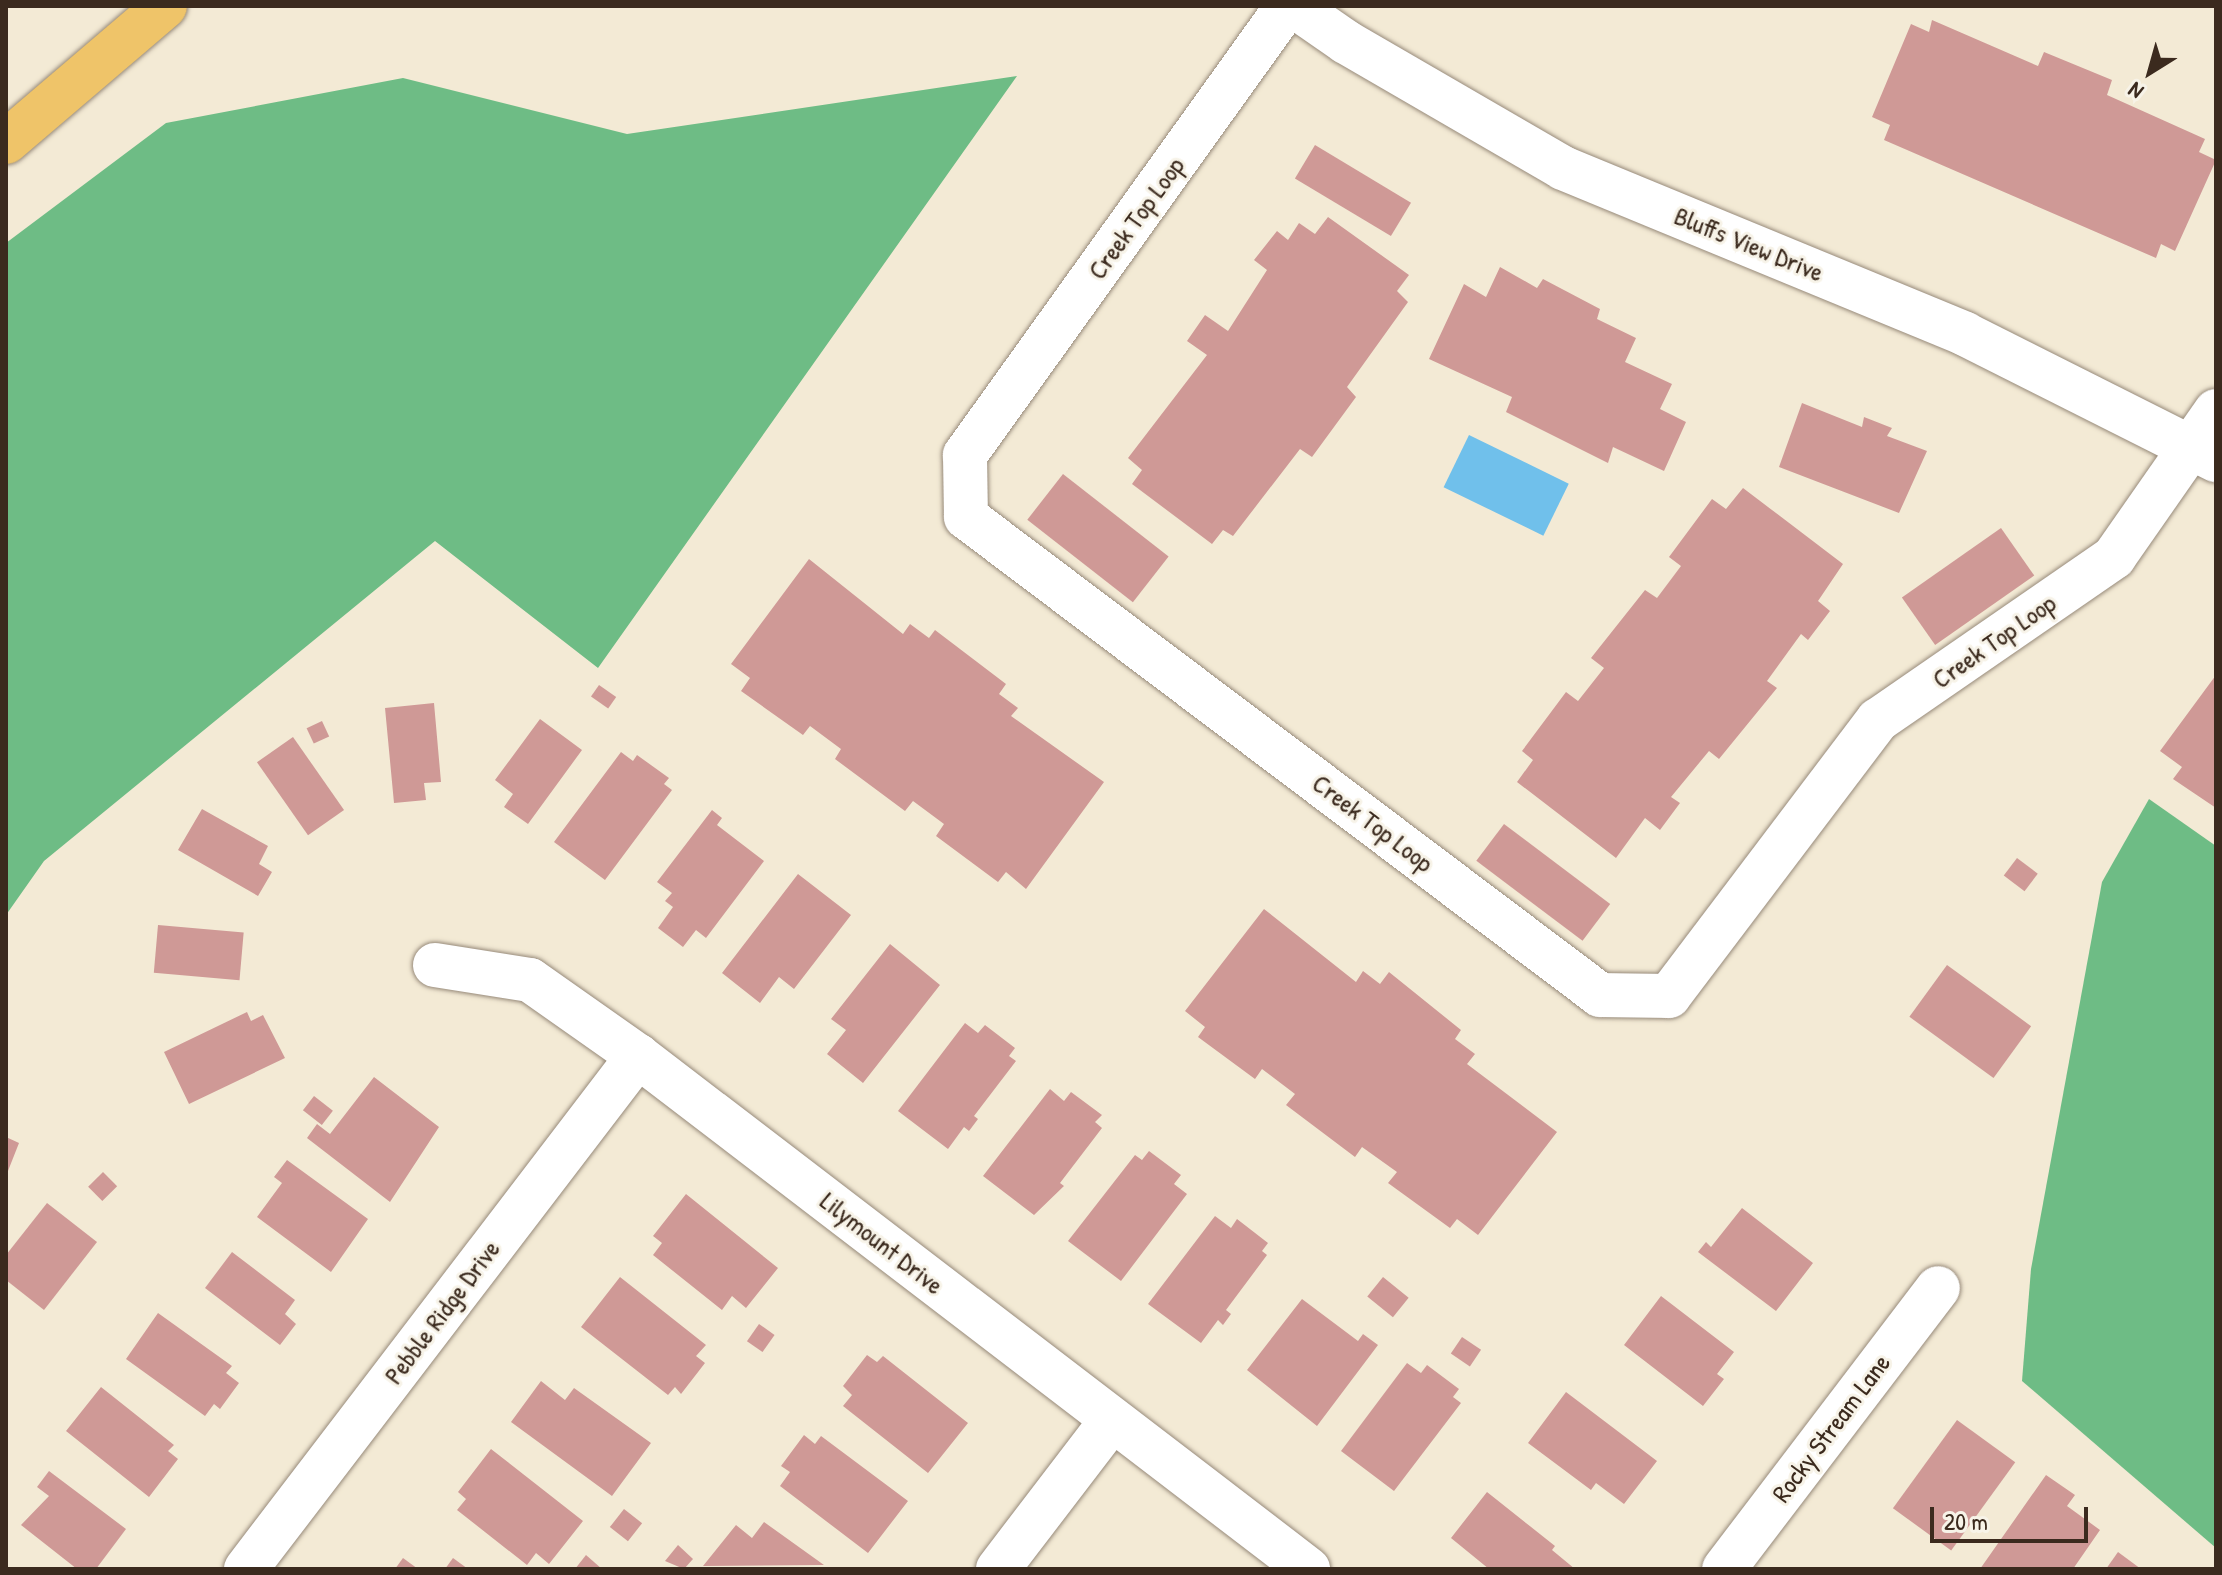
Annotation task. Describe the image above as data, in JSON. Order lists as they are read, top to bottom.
{
  "streets": {
    "street": [
      "Creek Top Loop",
      "Bluffs View Drive",
      "Lilymount Drive",
      "Pebble Ridge Drive",
      "Rocky Stream Lane"
    ]
  },
  "crossings": [
    ["Creek Top Loop", "Bluffs View Drive"],
    ["Lilymount Drive", "Pebble Ridge Drive"]
  ],
  "scale_bar": "20 m",
  "north": "bottom left"
}
